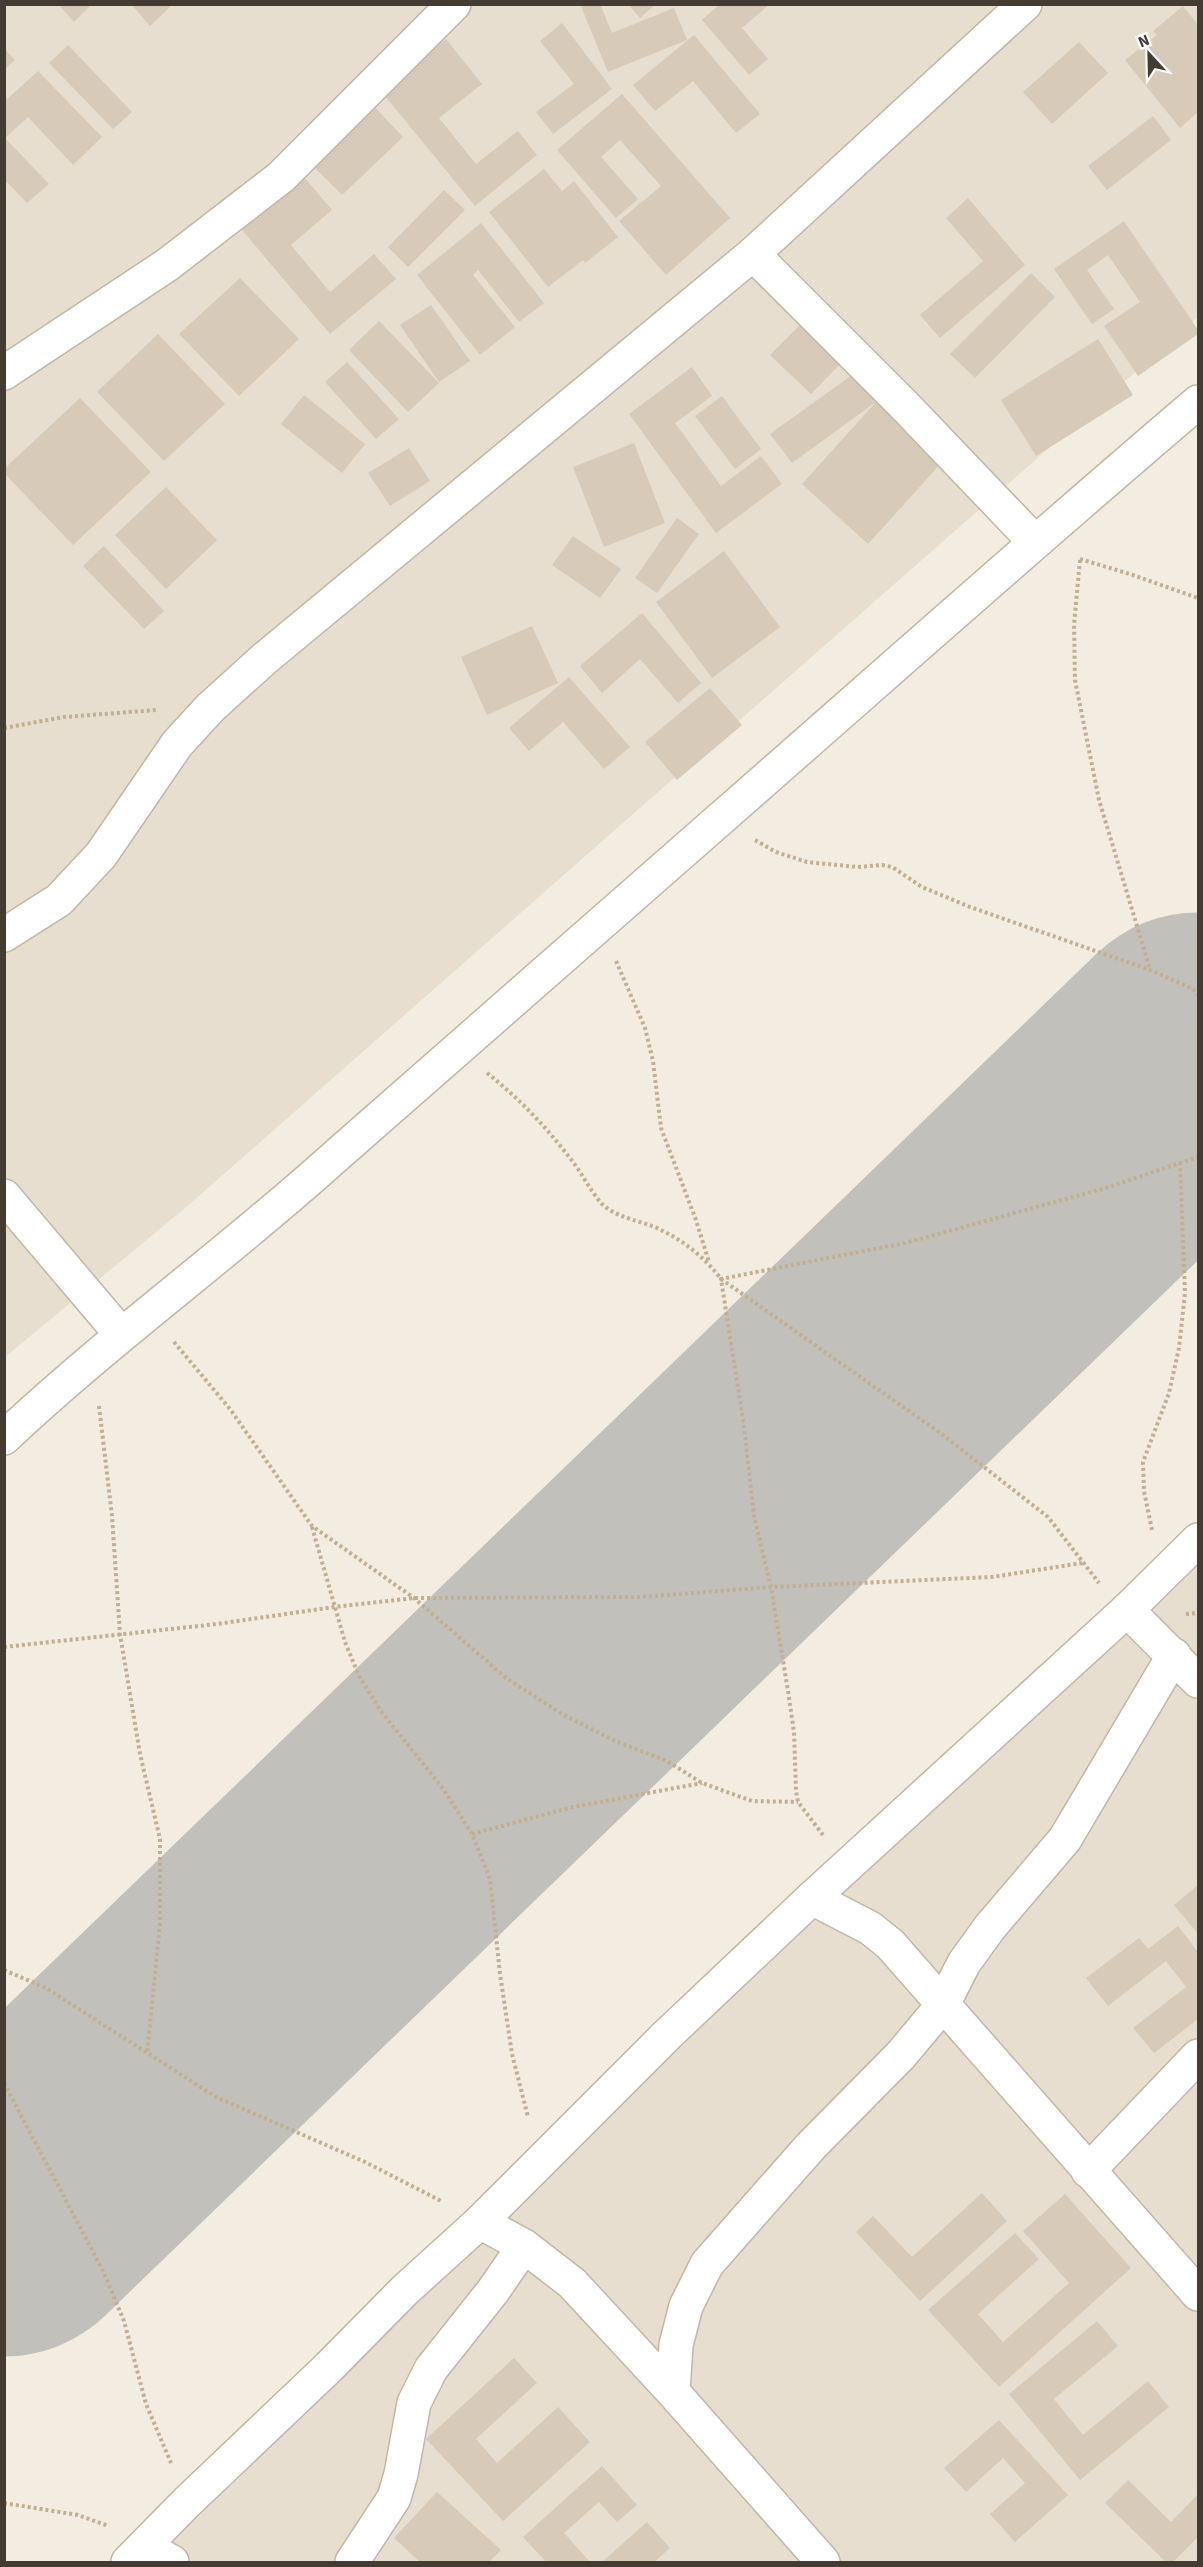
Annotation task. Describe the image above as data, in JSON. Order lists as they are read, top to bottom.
{
  "north": "top"
}
